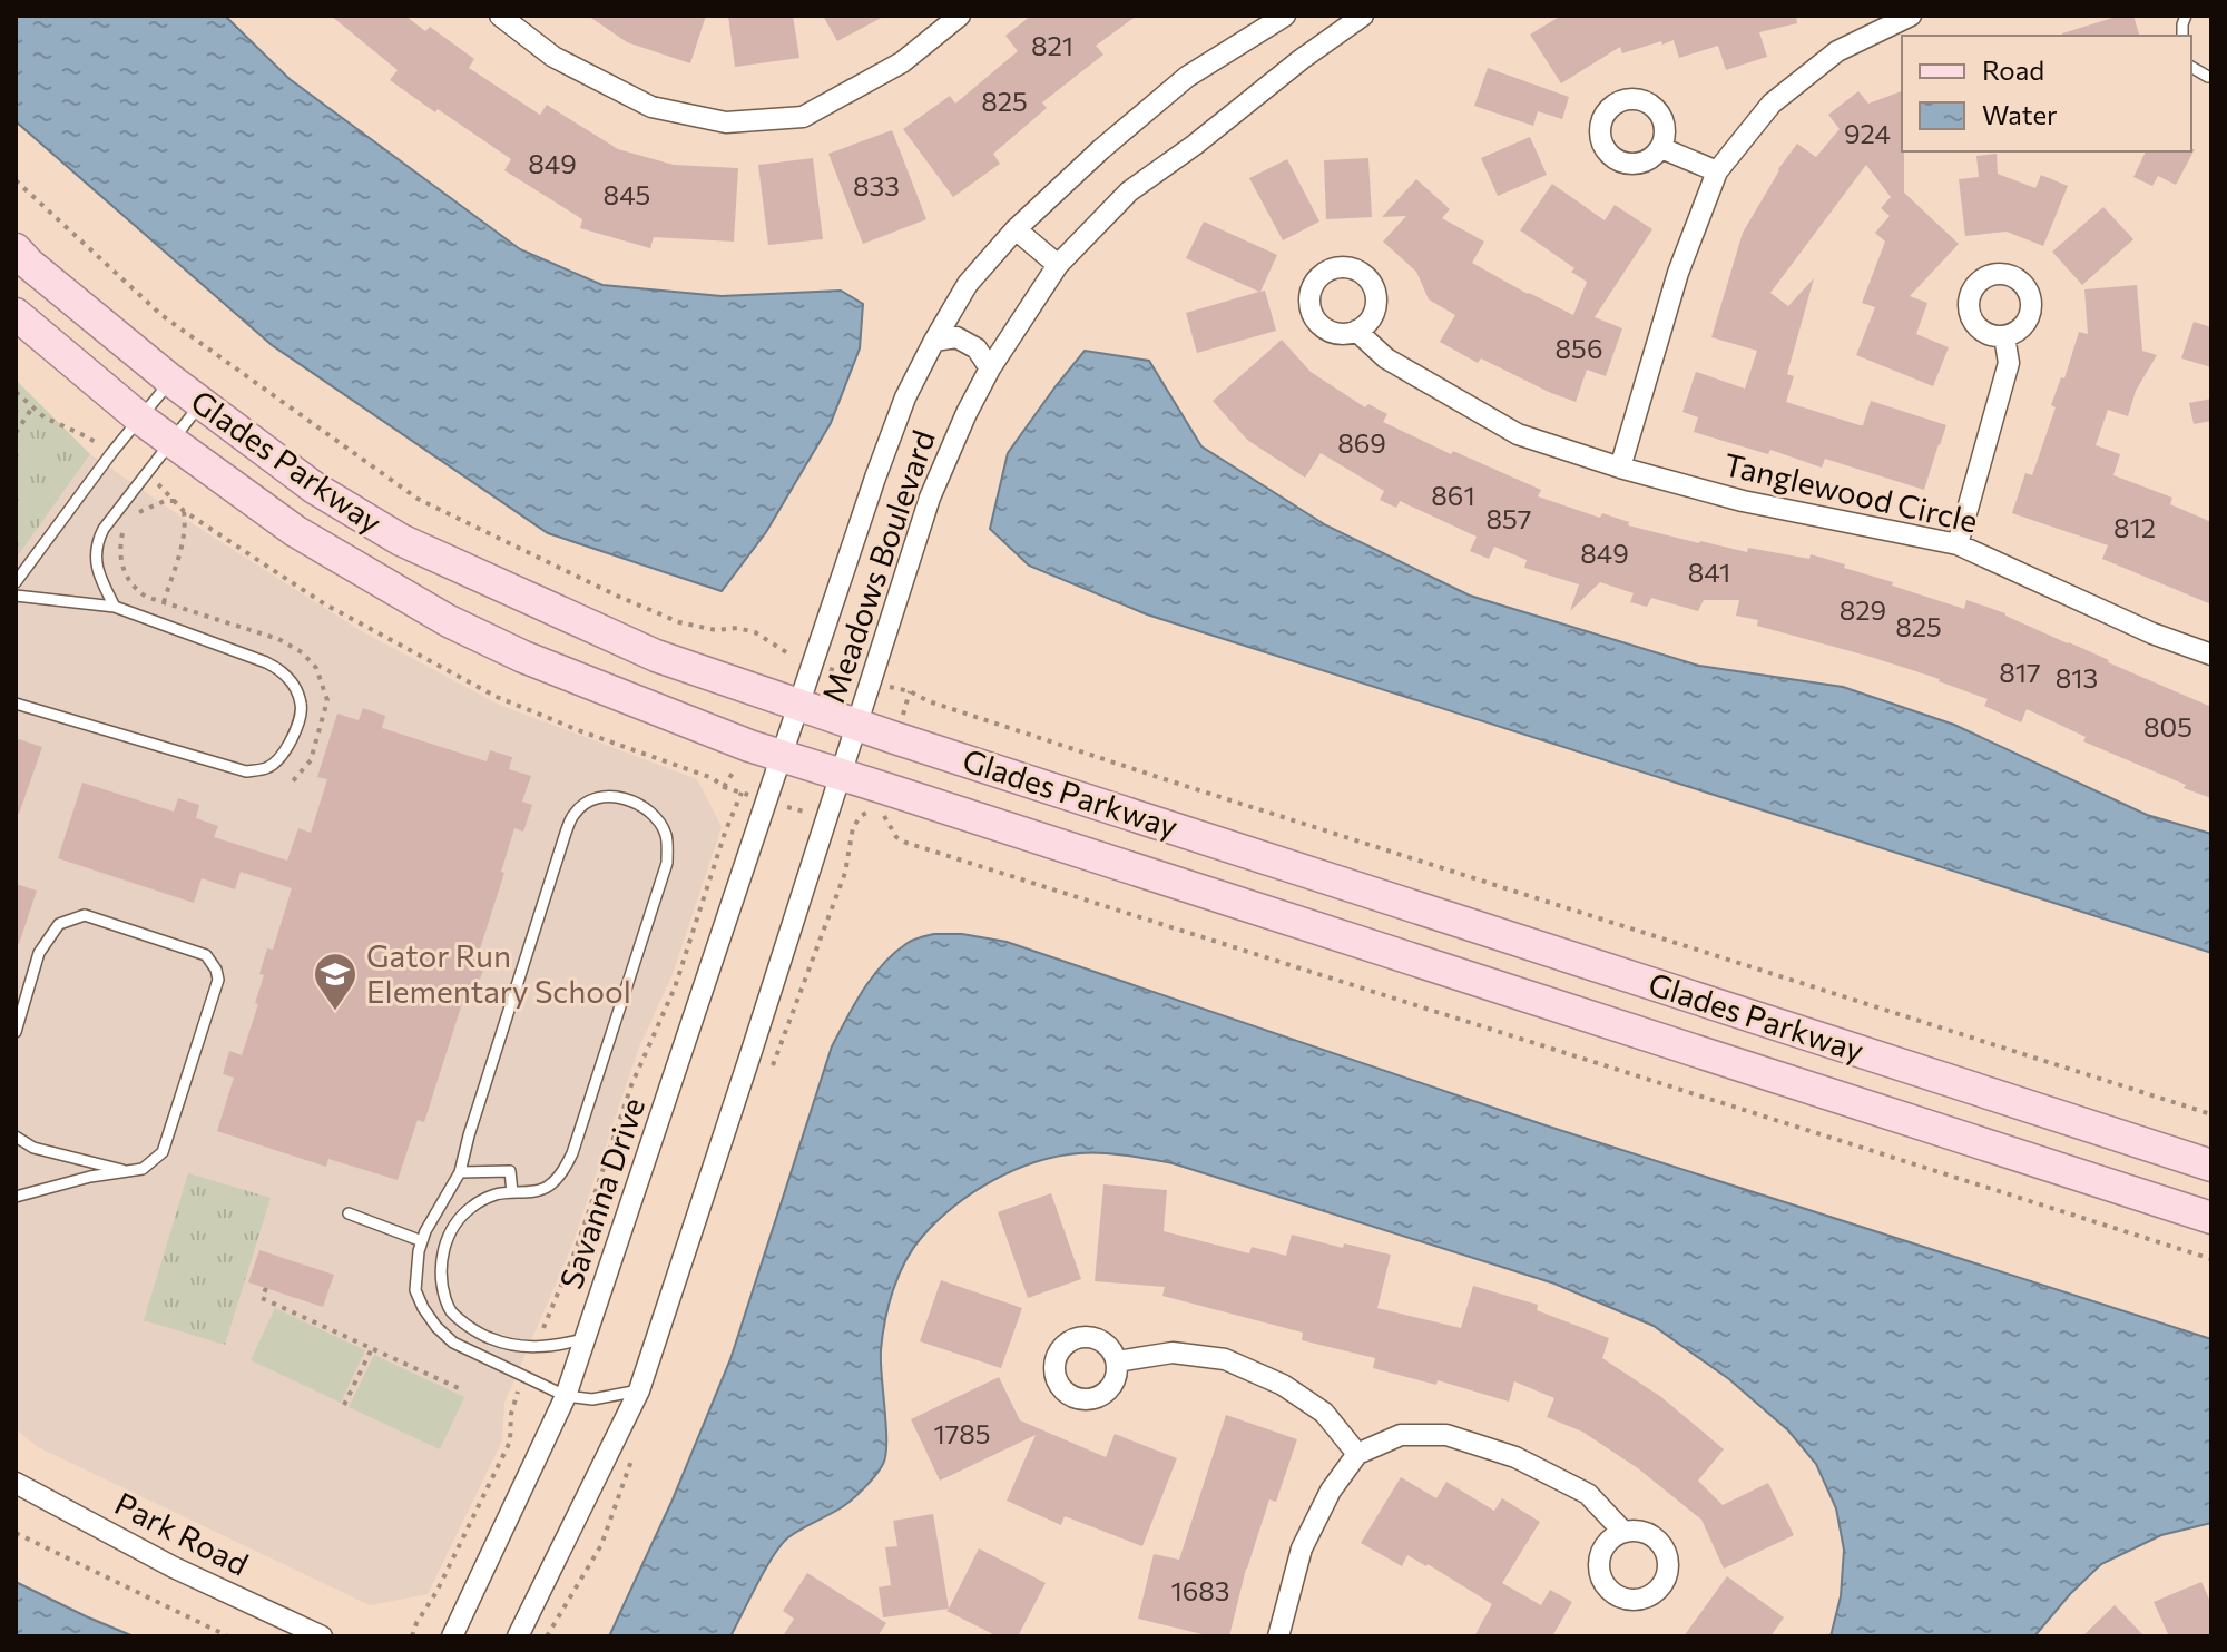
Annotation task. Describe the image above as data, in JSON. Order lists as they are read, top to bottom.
{
  "streets": {
    "main road": ["Glades Parkway"],
    "street": [
      "Tanglewood Circle",
      "Meadows Boulevard",
      "Savanna Drive",
      "Park Road"
    ]
  },
  "crossings": [
    ["Glades Parkway", "Meadows Boulevard"],
    ["Glades Parkway", "Savanna Drive"],
    ["Meadows Boulevard", "Savanna Drive"]
  ],
  "places": {
    "school or university": ["Gator Run Elementary School"]
  },
  "house_numbers": [
    "821",
    "825",
    "924",
    "849",
    "833",
    "845",
    "856",
    "869",
    "861",
    "857",
    "812",
    "849",
    "841",
    "829",
    "825",
    "817",
    "813",
    "805",
    "1785",
    "1683"
  ],
  "legend": ["Road", "Water"]
}
